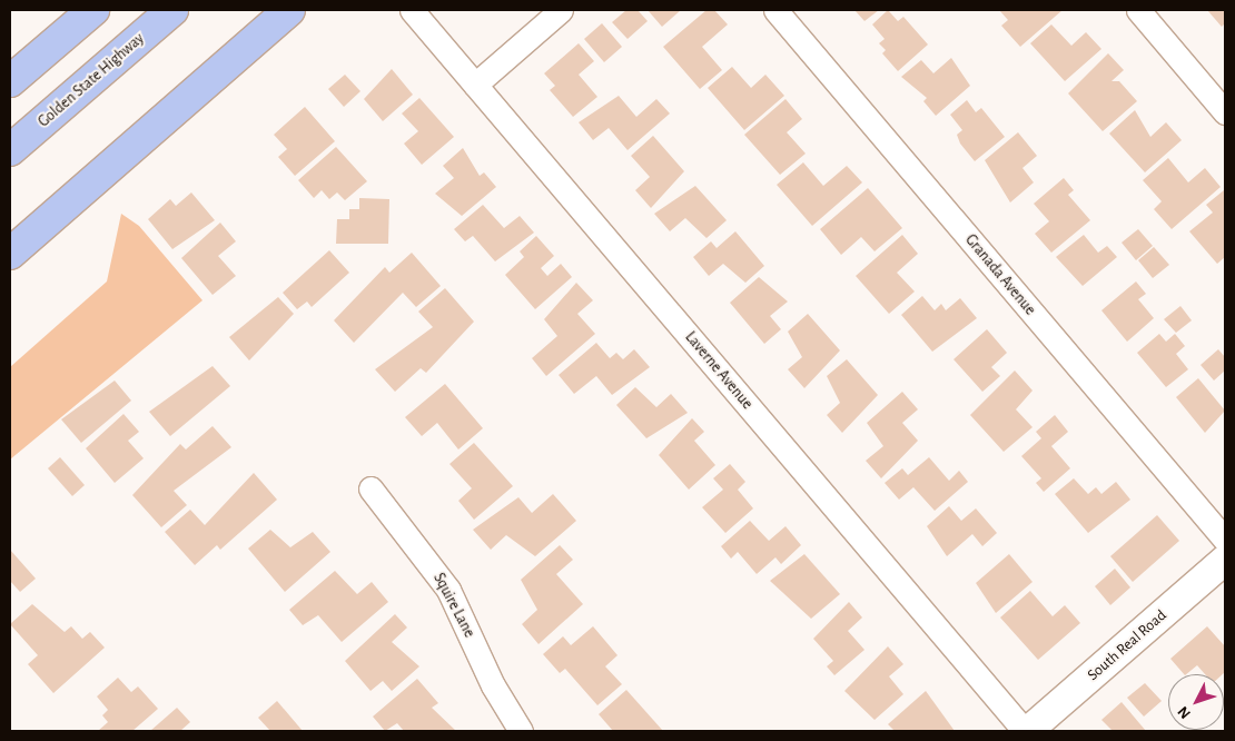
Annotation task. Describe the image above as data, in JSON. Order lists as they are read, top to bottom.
{
  "streets": {
    "highway": ["Golden State Highway"],
    "street": [
      "Granada Avenue",
      "Laverne Avenue",
      "Squire Lane",
      "South Real Road"
    ]
  },
  "crossings": [
    ["Laverne Avenue", "South Real Road"]
  ],
  "north": "bottom left"
}
